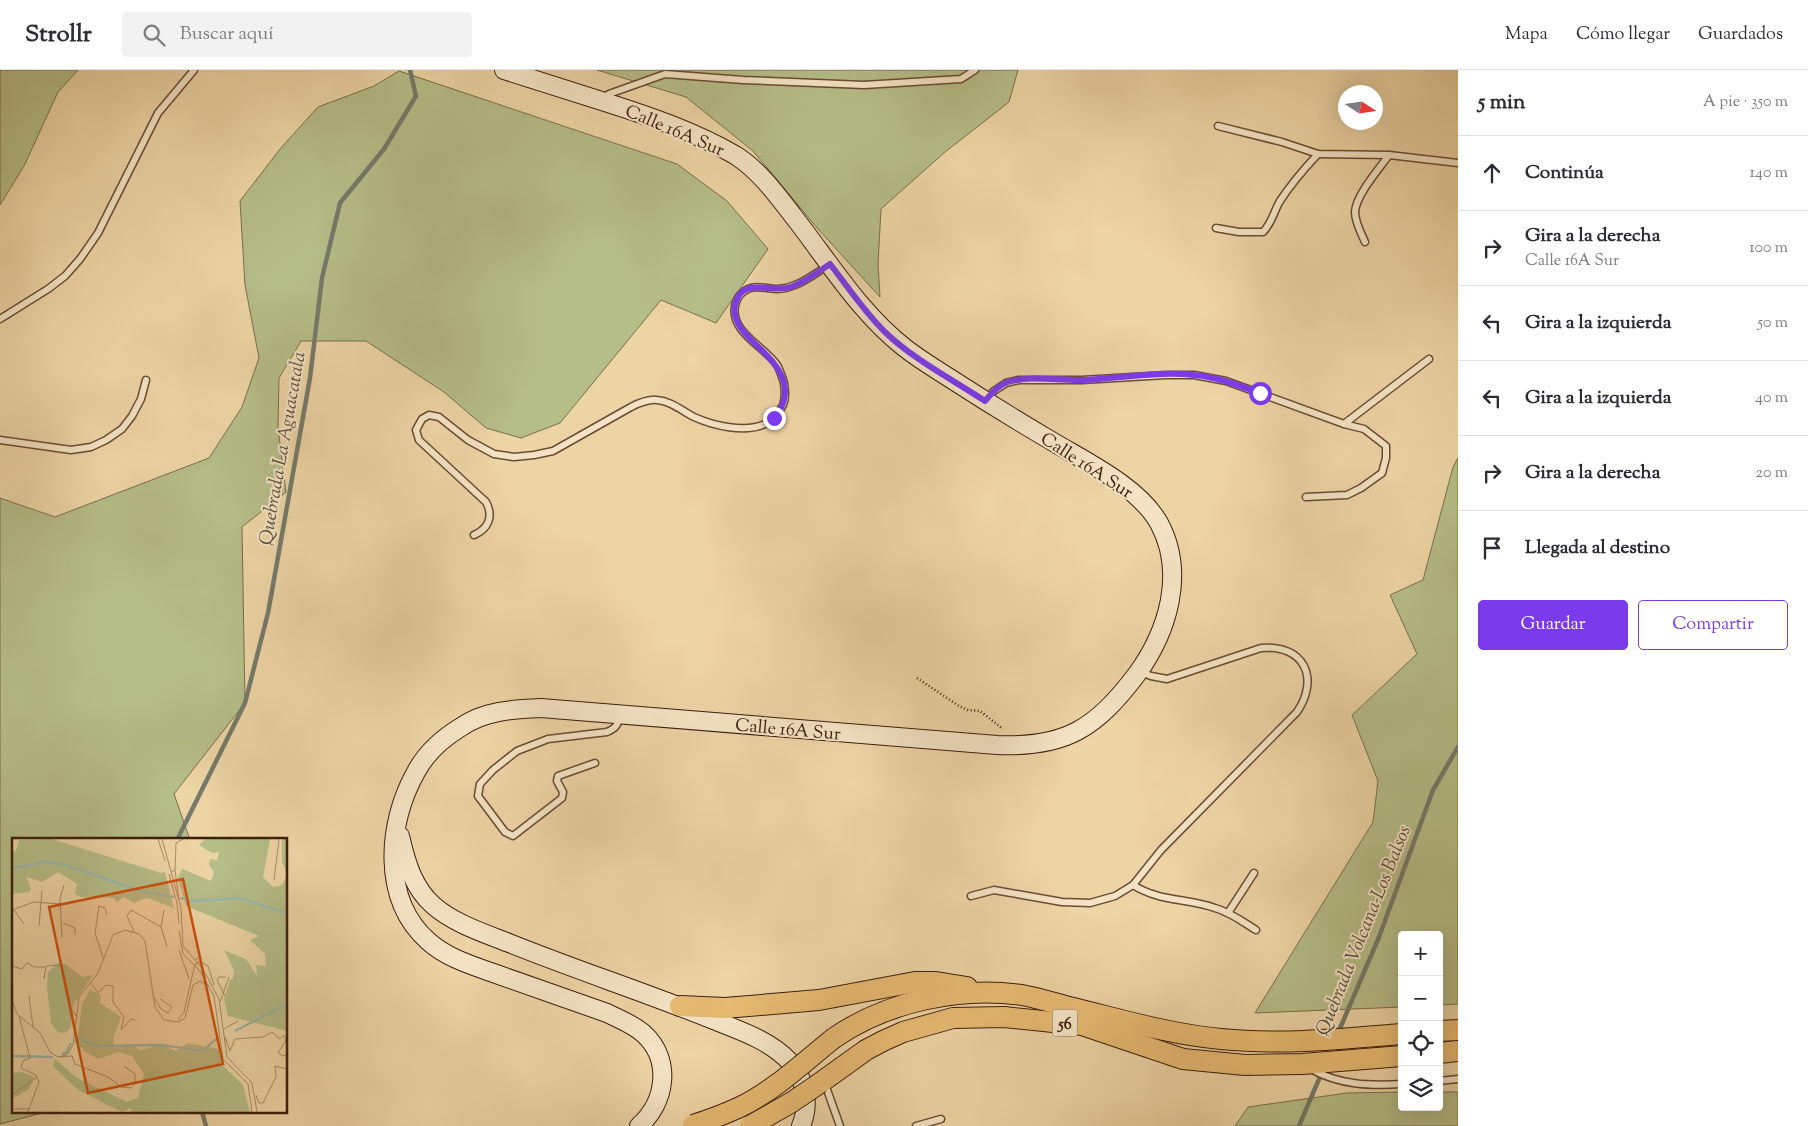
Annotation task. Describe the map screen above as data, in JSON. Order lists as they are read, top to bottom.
{
  "streets": {
    "main road": ["Calle 16A Sur", "56"]
  },
  "water": ["Quebrada La Aguacatala", "Quebrada Volcana-Los Balsos"],
  "north": "right",
  "page": {
    "header": "Strollr",
    "search": "Buscar aquí",
    "nav": ["Mapa", "Cómo llegar", "Guardados"],
    "heading": ["5 min", "A pie · 350 m"],
    "list": [
      ["Continúa", "140 m"],
      ["Gira a la derecha", "Calle 16A Sur", "100 m"],
      ["Gira a la izquierda", "50 m"],
      ["Gira a la izquierda", "40 m"],
      ["Gira a la derecha", "20 m"],
      "Llegada al destino"
    ],
    "buttons": ["Guardar", "Compartir"],
    "map_buttons": ["+", "−"]
  }
}
